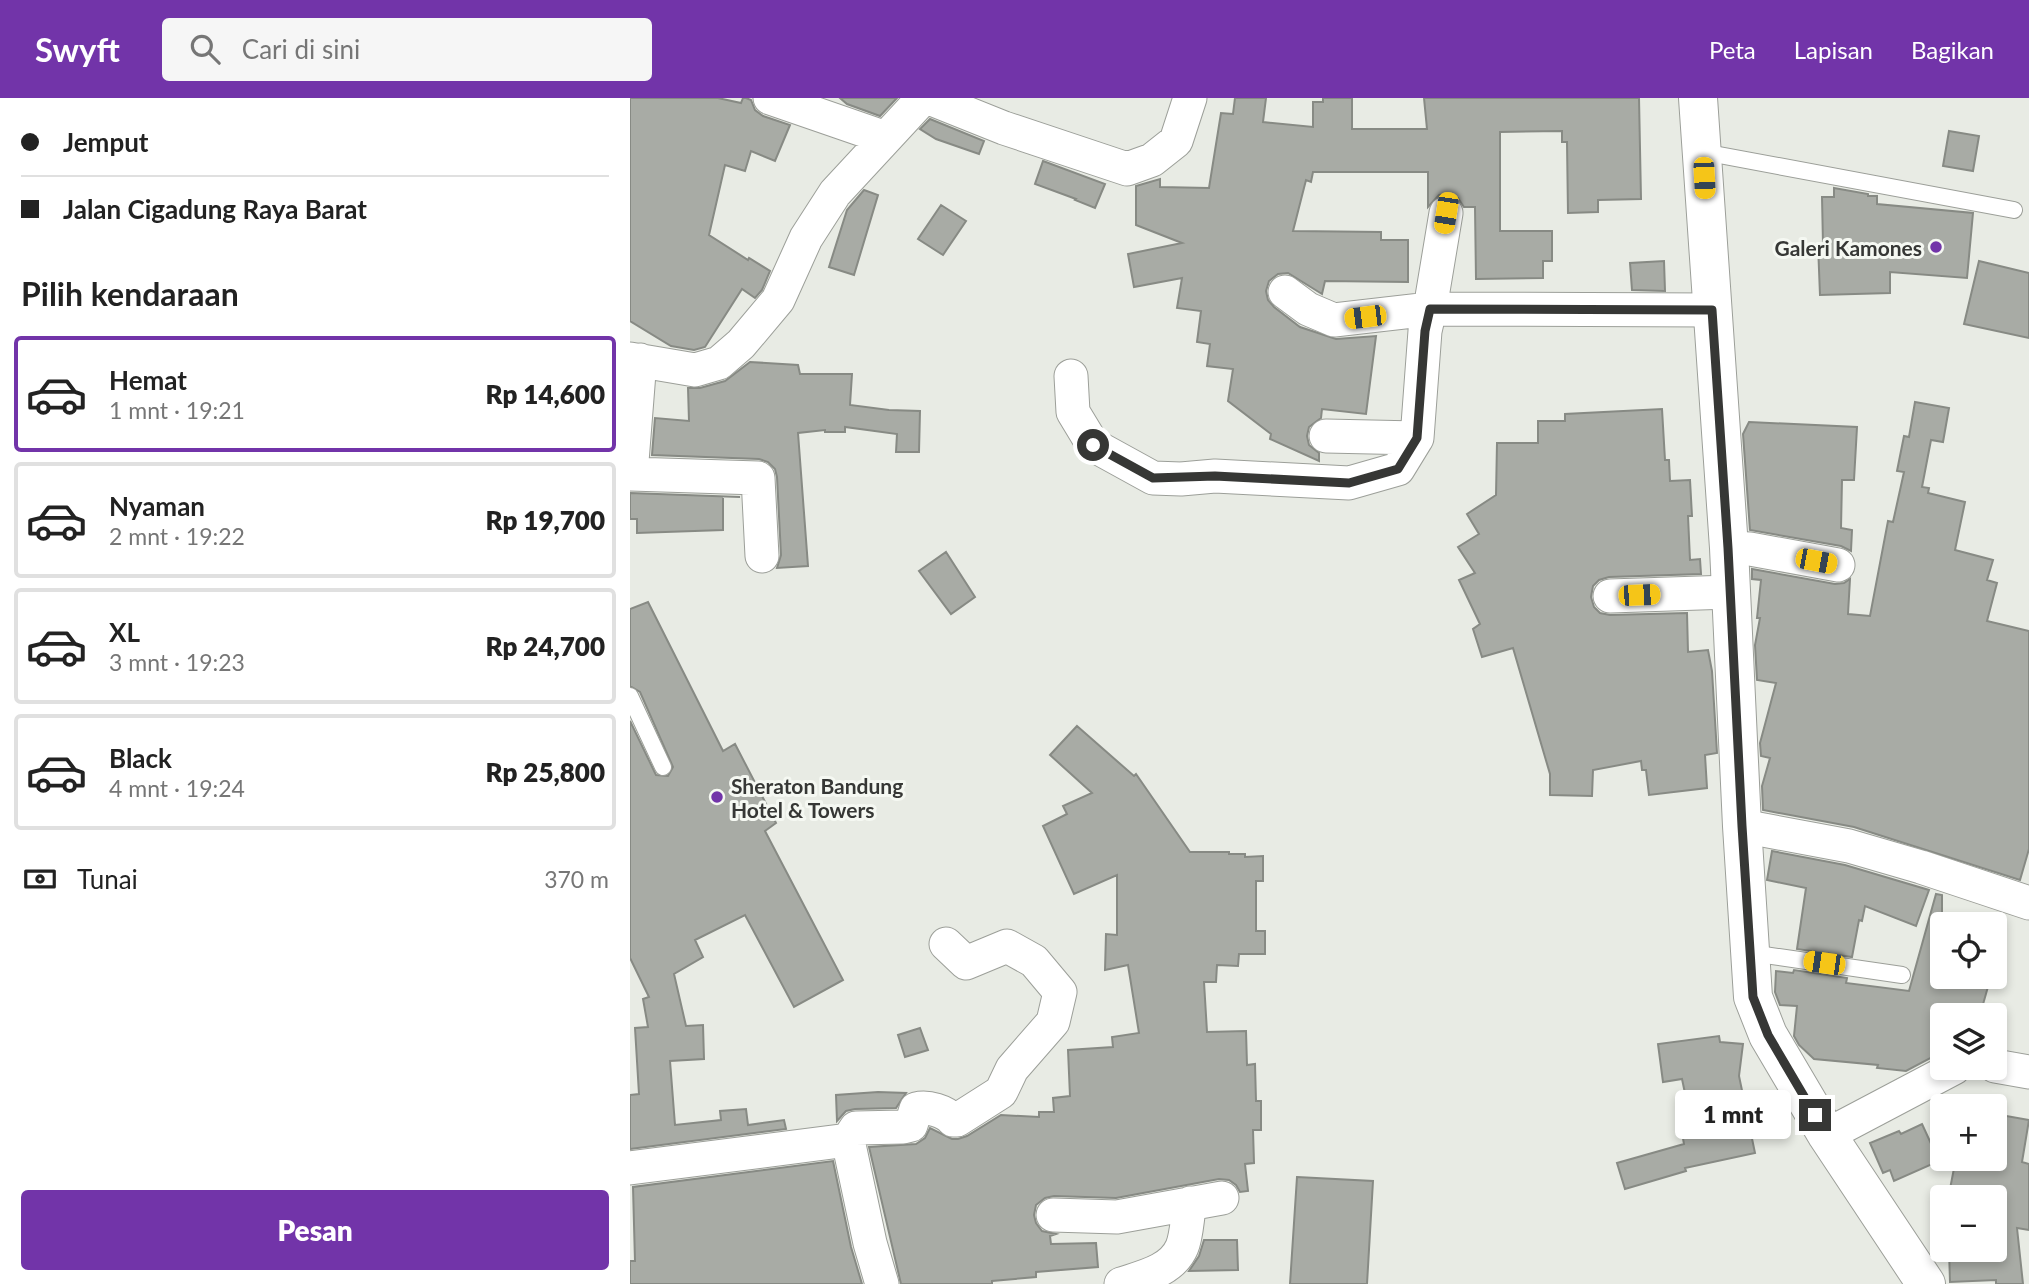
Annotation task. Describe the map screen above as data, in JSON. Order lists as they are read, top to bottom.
{
  "places": ["Galeri Kamones", "Sheraton Bandung Hotel & Towers"],
  "page": {
    "header": "Swyft",
    "search": "Cari di sini",
    "nav": ["Peta", "Lapisan", "Bagikan"],
    "banner": ["Jemput", "Jalan Cigadung Raya Barat"],
    "heading": "Pilih kendaraan",
    "list": [
      {
        "name": "Hemat",
        "note": "1 mnt · 19:21",
        "value": "Rp 14,600"
      },
      {
        "name": "Nyaman",
        "note": "2 mnt · 19:22",
        "value": "Rp 19,700"
      },
      {
        "name": "XL",
        "note": "3 mnt · 19:23",
        "value": "Rp 24,700"
      },
      {
        "name": "Black",
        "note": "4 mnt · 19:24",
        "value": "Rp 25,800"
      }
    ],
    "pay": ["Tunai", "370 m"],
    "map_buttons": ["+", "−"],
    "bubble": "1 mnt",
    "buttons": "Pesan"
  }
}
